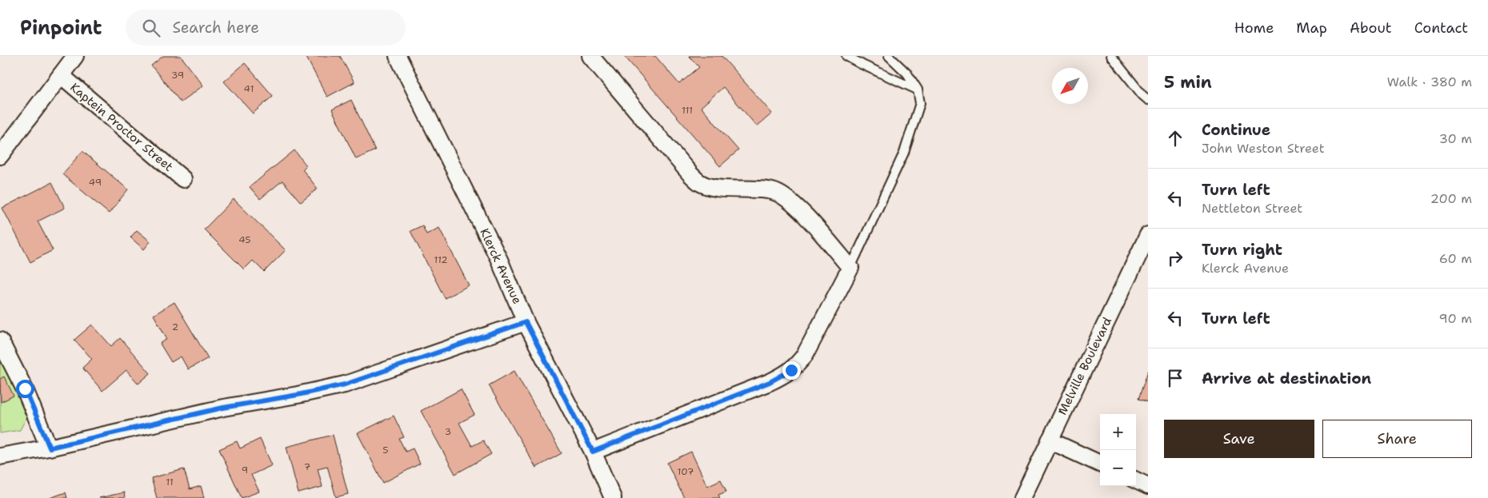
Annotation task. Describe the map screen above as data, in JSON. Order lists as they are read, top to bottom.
{
  "streets": {
    "street": ["Kaptein Proctor Street", "Klerck Avenue", "Melville Boulevard"]
  },
  "house_numbers": [
    "39",
    "41",
    "111",
    "49",
    "45",
    "112",
    "2",
    "3",
    "5",
    "7",
    "9",
    "107",
    "11"
  ],
  "north": "bottom left",
  "page": {
    "header": "Pinpoint",
    "search": "Search here",
    "nav": [
      "Home",
      "Map",
      "About",
      "Contact"
    ],
    "heading": ["5 min", "Walk · 380 m"],
    "list": [
      ["Continue", "John Weston Street", "30 m"],
      ["Turn left", "Nettleton Street", "200 m"],
      ["Turn right", "Klerck Avenue", "60 m"],
      ["Turn left", "90 m"],
      "Arrive at destination"
    ],
    "buttons": ["Save", "Share"],
    "map_buttons": ["+", "−"]
  }
}
